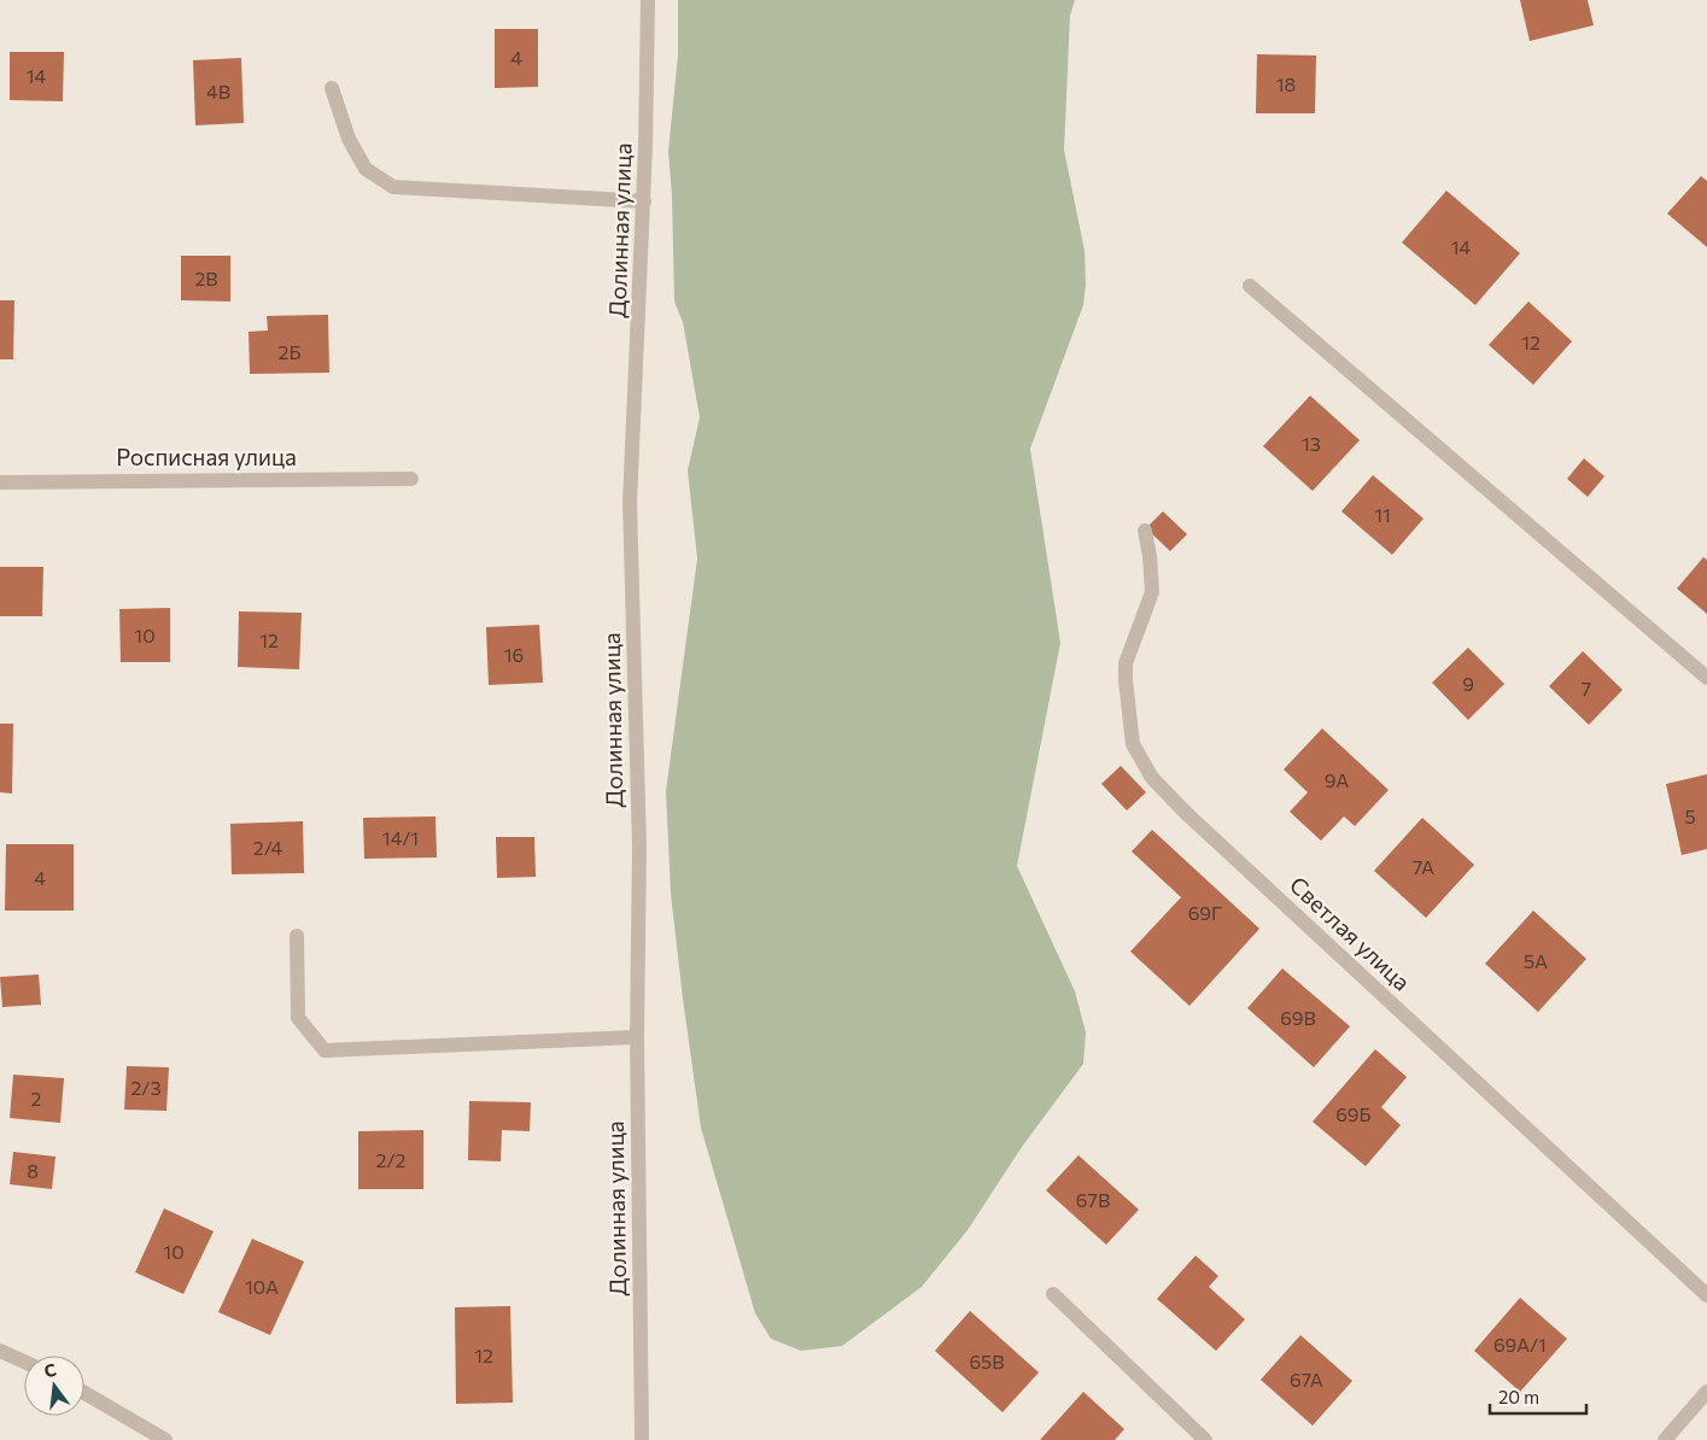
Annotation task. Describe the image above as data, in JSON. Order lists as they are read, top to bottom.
{
  "streets": {
    "street": ["Долинная улица", "Росписная улица", "Светлая улица"]
  },
  "house_numbers": [
    "4",
    "14",
    "18",
    "4В",
    "14",
    "2В",
    "12",
    "2Б",
    "13",
    "11",
    "10",
    "12",
    "16",
    "9",
    "7",
    "9А",
    "5",
    "14/1",
    "2/4",
    "7А",
    "4",
    "69Г",
    "5А",
    "69В",
    "2/3",
    "2",
    "69Б",
    "2/2",
    "8",
    "67В",
    "10",
    "10А",
    "69А/1",
    "12",
    "65В",
    "67А"
  ],
  "scale_bar": "20 m",
  "north": "top"
}
